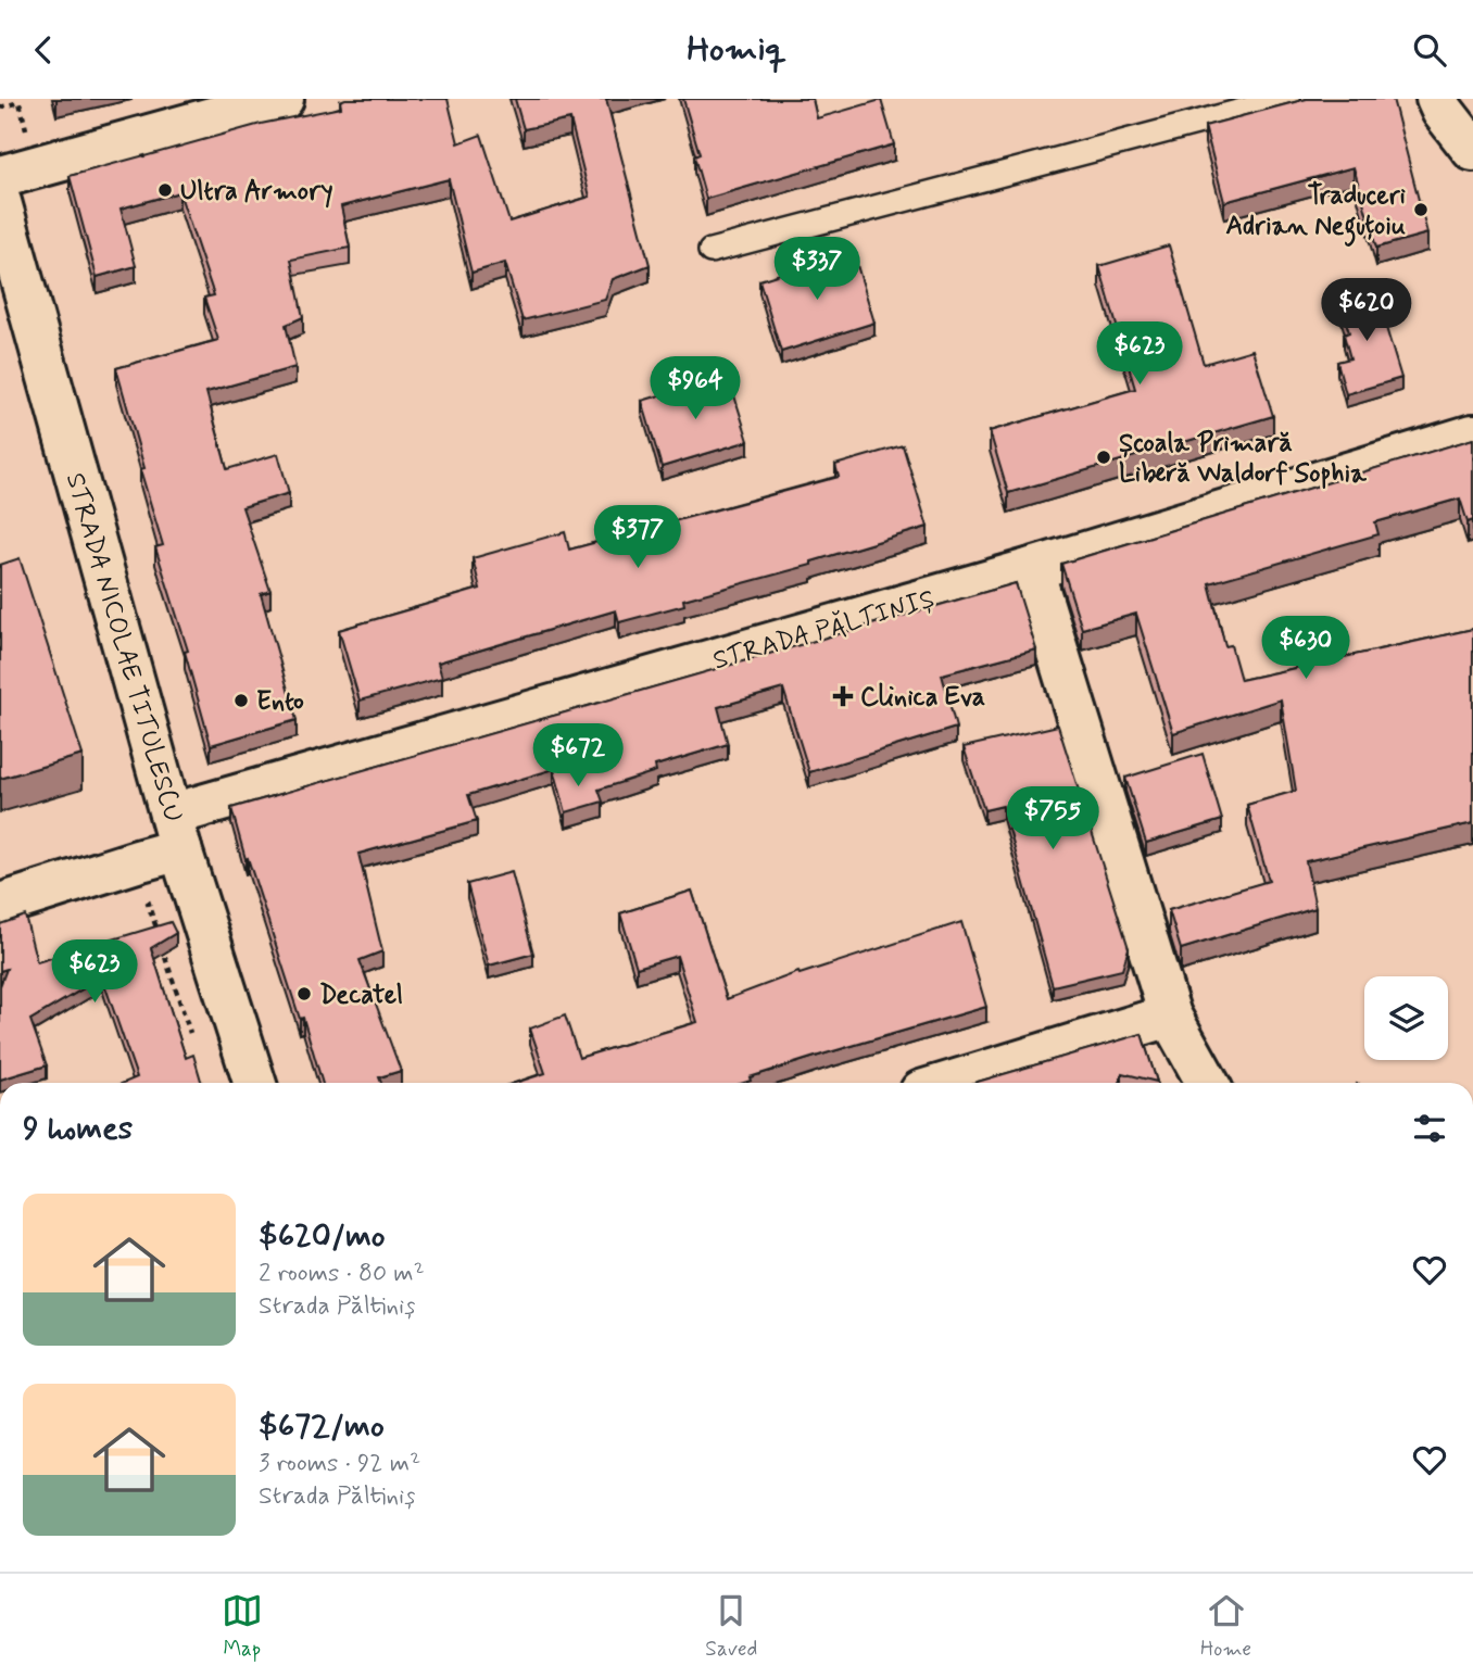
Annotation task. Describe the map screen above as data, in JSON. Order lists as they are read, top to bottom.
{
  "streets": {
    "street": ["STRADA PĂLTINIȘ", "STRADA NICOLAE TITULESCU"]
  },
  "crossings": [
    ["STRADA PĂLTINIȘ", "STRADA NICOLAE TITULESCU"]
  ],
  "places": {
    "other": [
      "Ultra Armory",
      "Traduceri Adrian Neguțoiu",
      "Școala Primară Liberă Waldorf Sophia",
      "Ento",
      "Decatel"
    ],
    "health": ["Clinica Eva"]
  },
  "page": {
    "header": "Homiq",
    "price": [
      "$337",
      "$620",
      "$623",
      "$964",
      "$377",
      "$630",
      "$672",
      "$755",
      "$623"
    ],
    "heading": "9 homes",
    "list": [
      {
        "name": "$620/mo",
        "note": "2 rooms · 80 m² · Strada Păltiniș"
      },
      {
        "name": "$672/mo",
        "note": "3 rooms · 92 m² · Strada Păltiniș"
      }
    ],
    "tabs": ["Map", "Saved", "Home"]
  }
}
